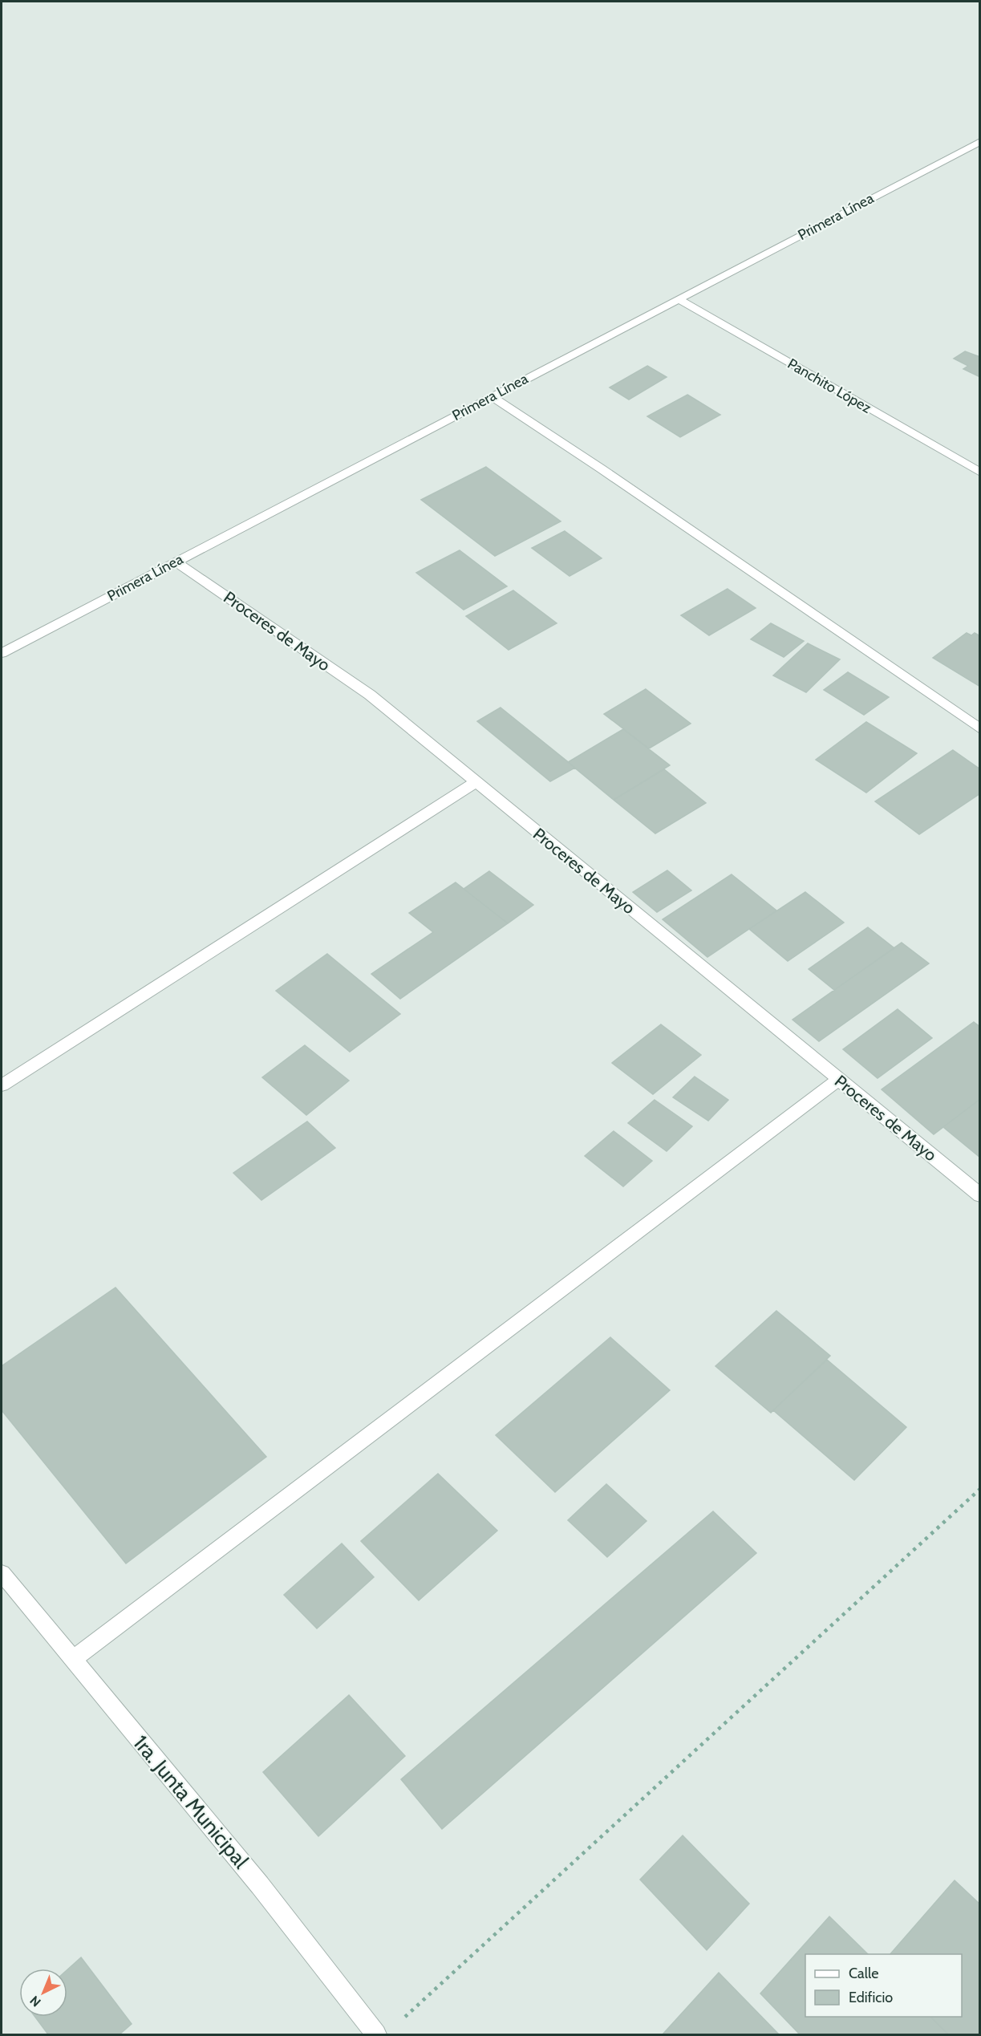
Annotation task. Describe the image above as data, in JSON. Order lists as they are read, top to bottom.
{
  "streets": {
    "street": [
      "Primera Línea",
      "Panchito López",
      "Proceres de Mayo",
      "1ra. Junta Municipal"
    ]
  },
  "crossings": [
    ["Primera Línea", "Panchito López"],
    ["Primera Línea", "Proceres de Mayo"]
  ],
  "legend": ["Calle", "Edificio"],
  "north": "bottom left"
}
